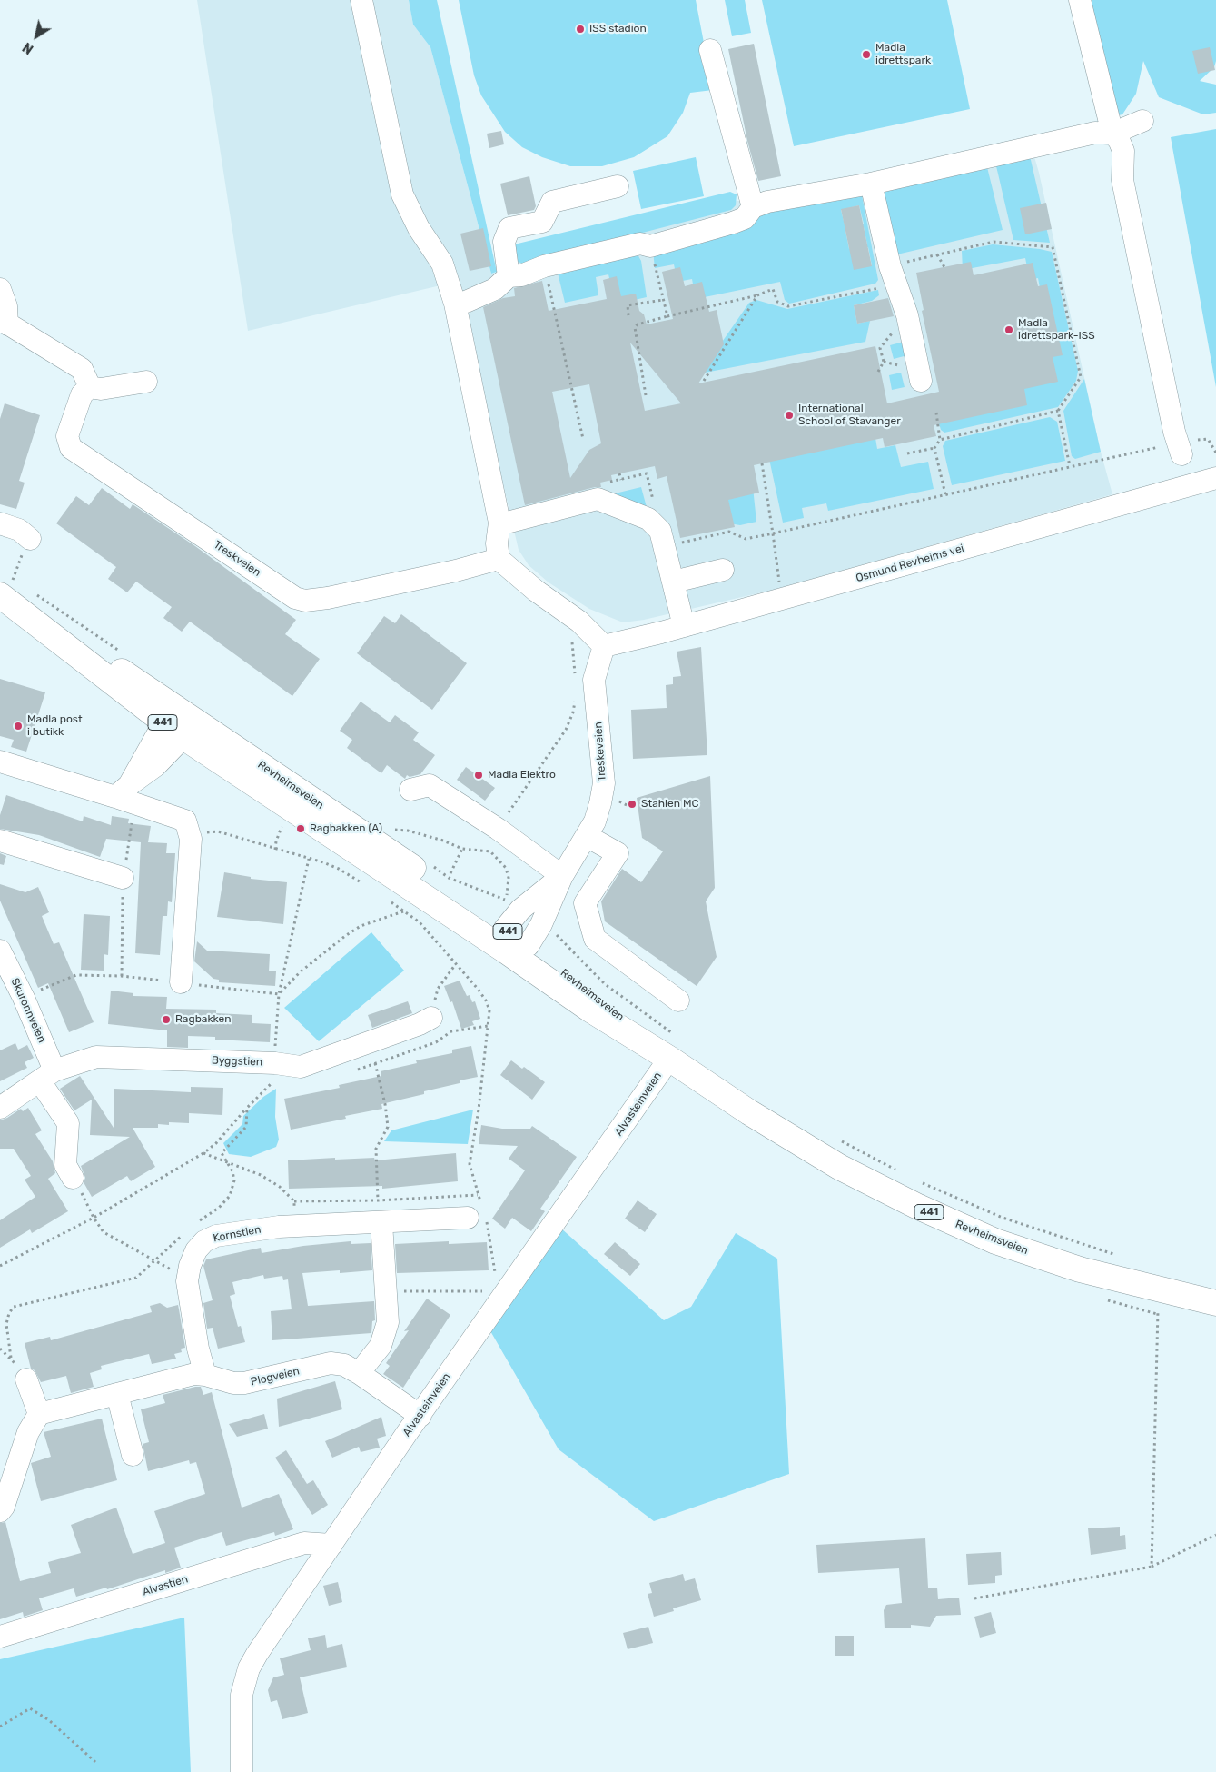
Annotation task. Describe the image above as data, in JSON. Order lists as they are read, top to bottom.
{
  "streets": {
    "main road": ["441", "Revheimsveien"],
    "street": [
      "Treskveien",
      "Osmund Revheims vei",
      "Treskeveien",
      "Skuronnveien",
      "Byggstien",
      "Alvasteinveien",
      "Kornstien",
      "Plogveien",
      "Alvastien"
    ]
  },
  "crossings": [
    ["Osmund Revheims vei", "Treskeveien"],
    ["Treskeveien", "Revheimsveien"],
    ["Revheimsveien", "Alvasteinveien"],
    ["Skuronnveien", "Byggstien"],
    ["Alvasteinveien", "Plogveien"],
    ["Alvasteinveien", "Alvastien"],
    ["Kornstien", "Plogveien"]
  ],
  "places": [
    "ISS stadion",
    "Madla idrettspark",
    "Madla idrettspark-ISS",
    "International School of Stavanger",
    "Madla post i butikk",
    "Madla Elektro",
    "Stahlen MC",
    "Ragbakken (A)",
    "Ragbakken"
  ],
  "north": "bottom left"
}
